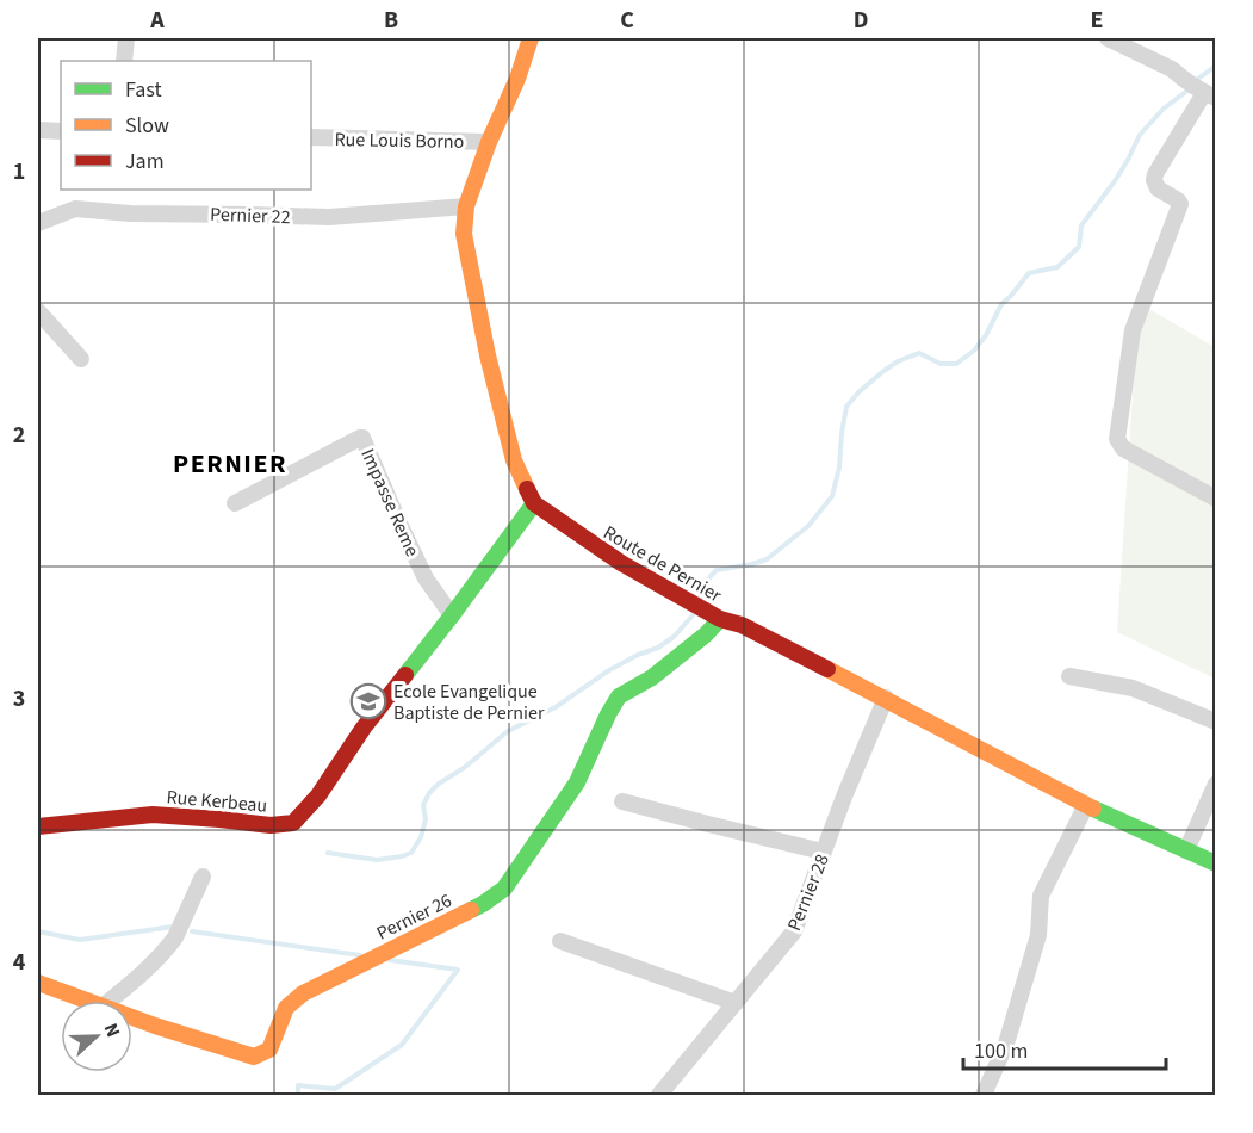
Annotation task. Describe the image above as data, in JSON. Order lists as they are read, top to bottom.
{
  "streets": {
    "street": [
      "Rue Louis Borno",
      "Pernier 22",
      "Impasse Reme",
      "Route de Pernier",
      "Rue Kerbeau",
      "Pernier 28",
      "Pernier 26"
    ]
  },
  "crossings": [
    ["Impasse Reme", "Rue Kerbeau"],
    ["Route de Pernier", "Rue Kerbeau"],
    ["Route de Pernier", "Pernier 28"],
    ["Route de Pernier", "Pernier 26"]
  ],
  "districts": ["PERNIER"],
  "places": {
    "school or university": ["Ecole Evangelique Baptiste de Pernier"]
  },
  "legend": ["Fast", "Slow", "Jam"],
  "scale_bar": "100 m",
  "north": "right",
  "grid": {
    "columns": [
      "A",
      "B",
      "C",
      "D",
      "E"
    ],
    "rows": [
      "1",
      "2",
      "3",
      "4"
    ]
  }
}
